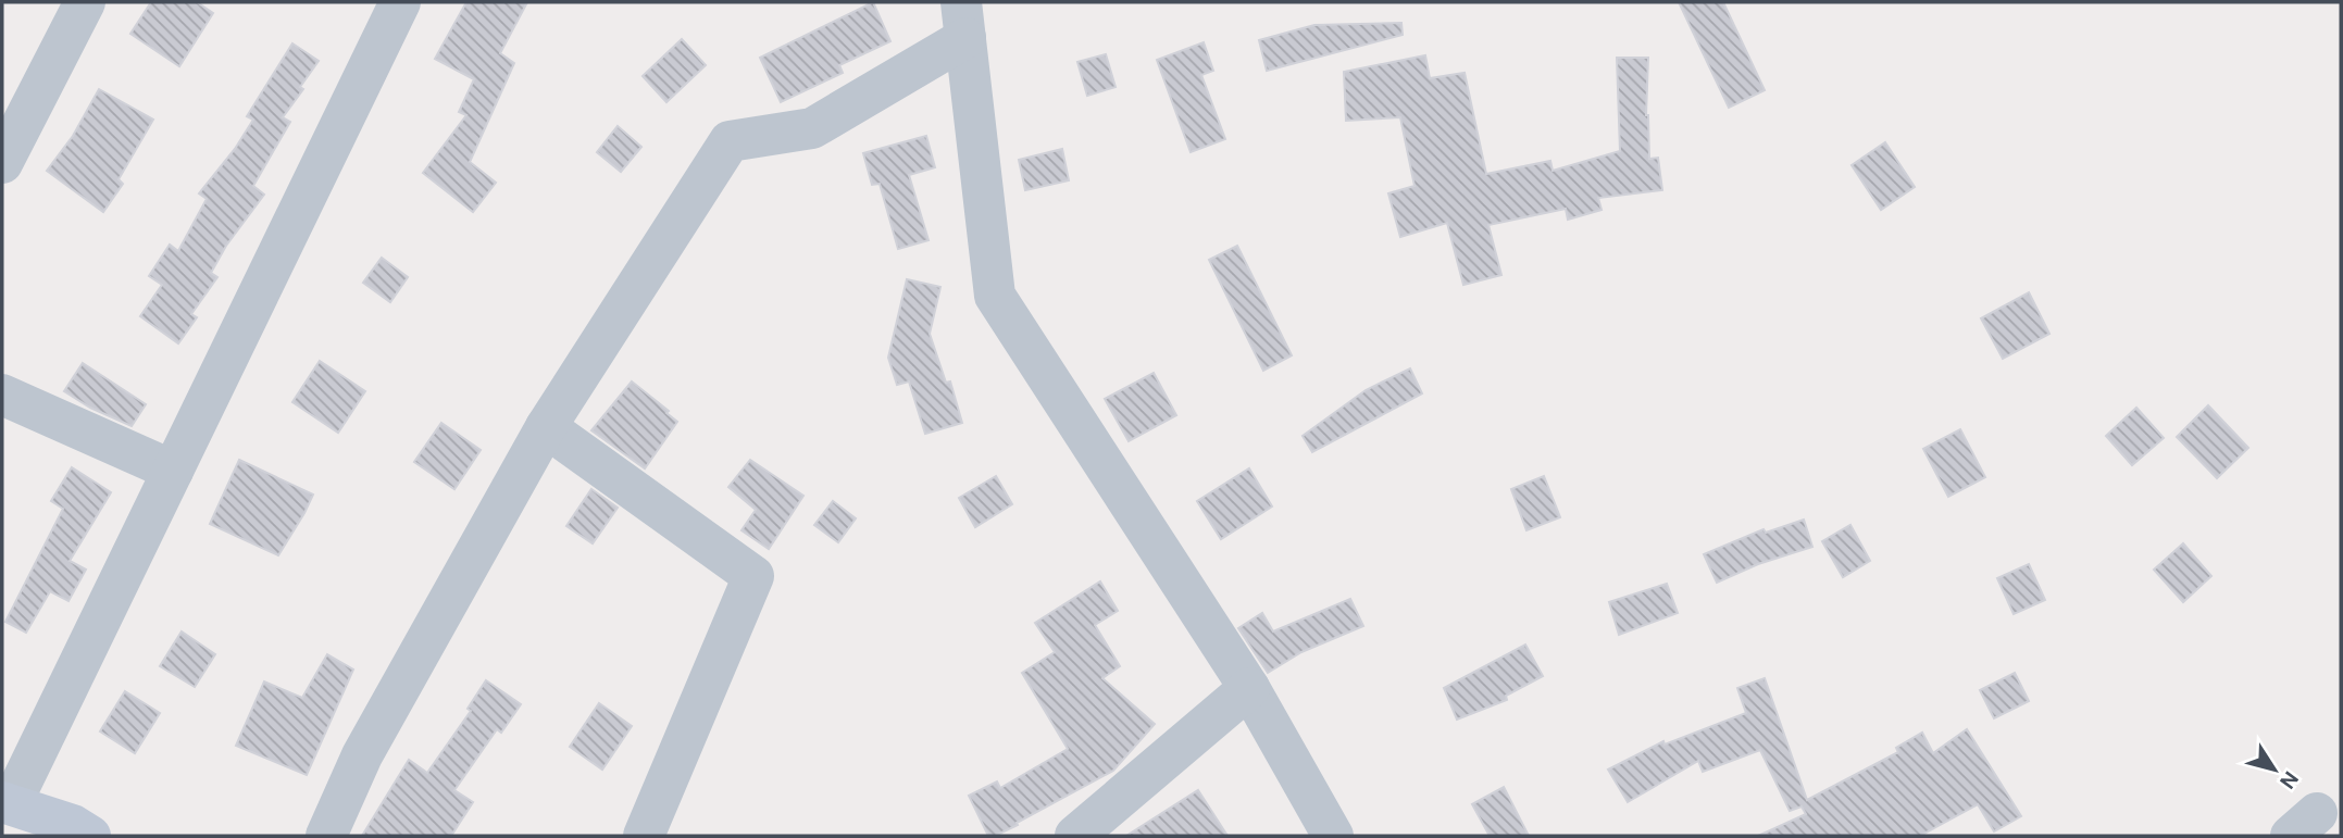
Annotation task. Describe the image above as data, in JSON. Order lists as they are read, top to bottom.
{
  "north": "bottom right"
}
